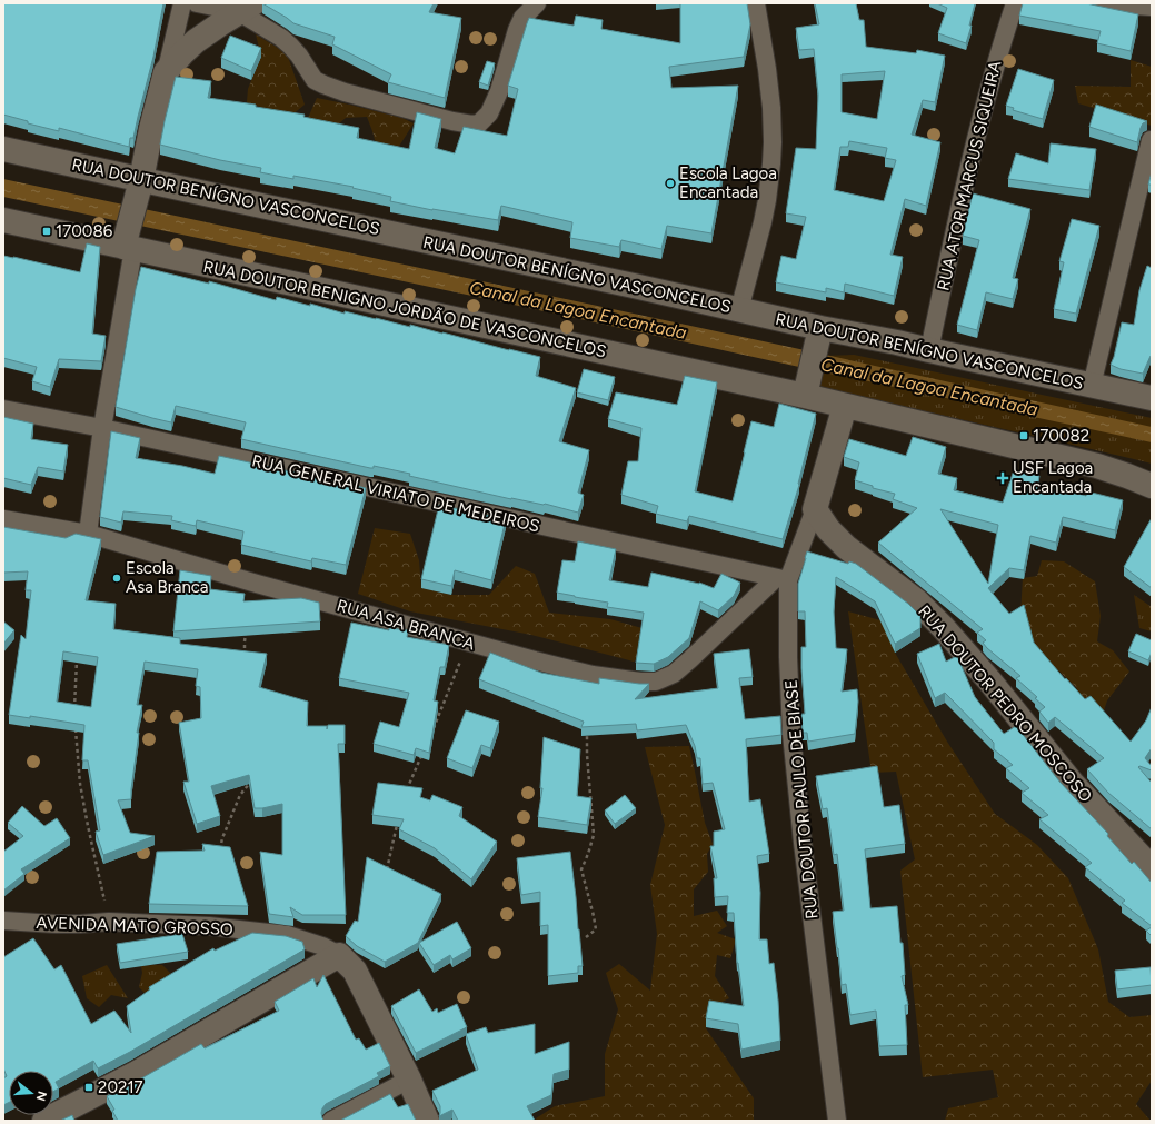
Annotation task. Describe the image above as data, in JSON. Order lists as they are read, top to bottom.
{
  "streets": {
    "main road": [
      "RUA DOUTOR BENÍGNO VASCONCELOS",
      "RUA DOUTOR BENIGNO JORDÃO DE VASCONCELOS",
      "RUA DOUTOR PEDRO MOSCOSO",
      "RUA DOUTOR PAULO DE BIASE",
      "AVENIDA MATO GROSSO"
    ],
    "street": ["RUA ATOR MARCUS SIQUEIRA", "RUA GENERAL VIRIATO DE MEDEIROS", "RUA ASA BRANCA"]
  },
  "crossings": [
    ["RUA ATOR MARCUS SIQUEIRA", "RUA DOUTOR BENÍGNO VASCONCELOS"],
    ["RUA DOUTOR BENIGNO JORDÃO DE VASCONCELOS", "RUA DOUTOR PAULO DE BIASE"],
    ["RUA GENERAL VIRIATO DE MEDEIROS", "RUA ASA BRANCA"],
    ["RUA GENERAL VIRIATO DE MEDEIROS", "RUA DOUTOR PAULO DE BIASE"],
    ["RUA ASA BRANCA", "RUA DOUTOR PAULO DE BIASE"],
    ["RUA DOUTOR PEDRO MOSCOSO", "RUA DOUTOR PAULO DE BIASE"]
  ],
  "water": ["Canal da Lagoa Encantada"],
  "places": {
    "other": ["Escola Lagoa Encantada", "Escola Asa Branca"],
    "transit": ["170086", "170082", "20217"],
    "health": ["USF Lagoa Encantada"]
  },
  "north": "right"
}
